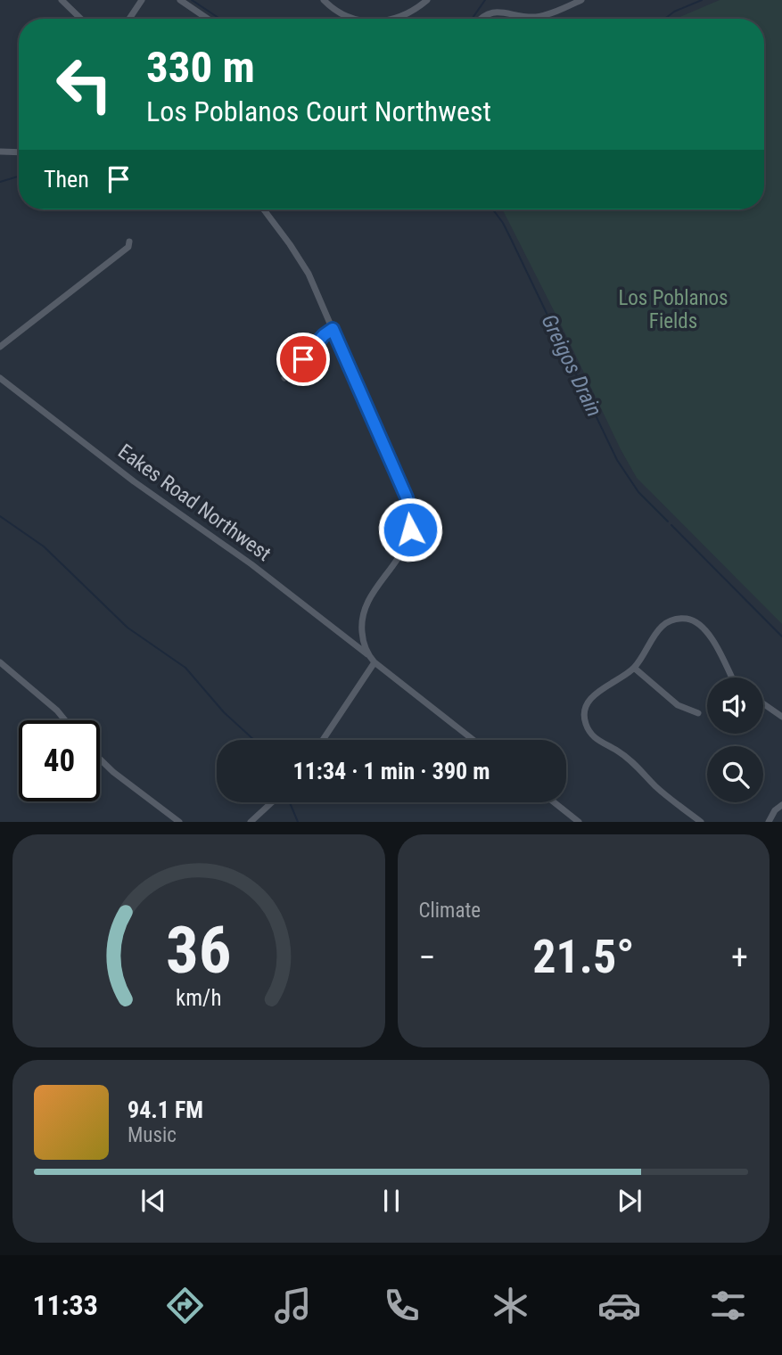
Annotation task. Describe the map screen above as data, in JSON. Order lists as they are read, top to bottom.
{
  "streets": {
    "street": ["Eakes Road Northwest"]
  },
  "water": ["Greigos Drain"],
  "parks": ["Los Poblanos Fields"],
  "page": {
    "turn": ["330 m", "Los Poblanos Court Northwest"],
    "then": "Then",
    "limit": "40",
    "trip": "11:34 · 1 min · 390 m",
    "tile": "Climate",
    "heat": ["−", "21.5°", "+"],
    "song": ["94.1 FM", "Music"],
    "tabs": "11:33",
    "gauge": ["36", "km/h"]
  }
}
